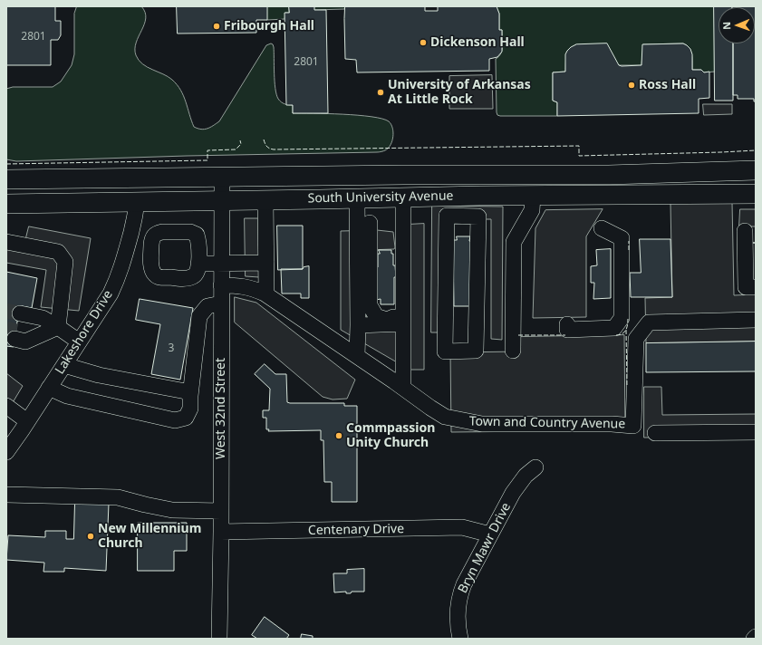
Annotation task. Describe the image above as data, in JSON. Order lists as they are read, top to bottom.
{
  "streets": {
    "main road": ["South University Avenue"],
    "street": [
      "Lakeshore Drive",
      "West 32nd Street",
      "Town and Country Avenue",
      "Centenary Drive",
      "Bryn Mawr Drive"
    ]
  },
  "crossings": [
    ["South University Avenue", "Lakeshore Drive"],
    ["South University Avenue", "West 32nd Street"],
    ["West 32nd Street", "Town and Country Avenue"],
    ["West 32nd Street", "Centenary Drive"],
    ["Centenary Drive", "Bryn Mawr Drive"]
  ],
  "places": [
    "Fribourgh Hall",
    "Dickenson Hall",
    "Ross Hall",
    "University of Arkansas At Little Rock",
    "Commpassion Unity Church",
    "New Millennium Church"
  ],
  "house_numbers": ["2801", "2801", "3"],
  "north": "left"
}
